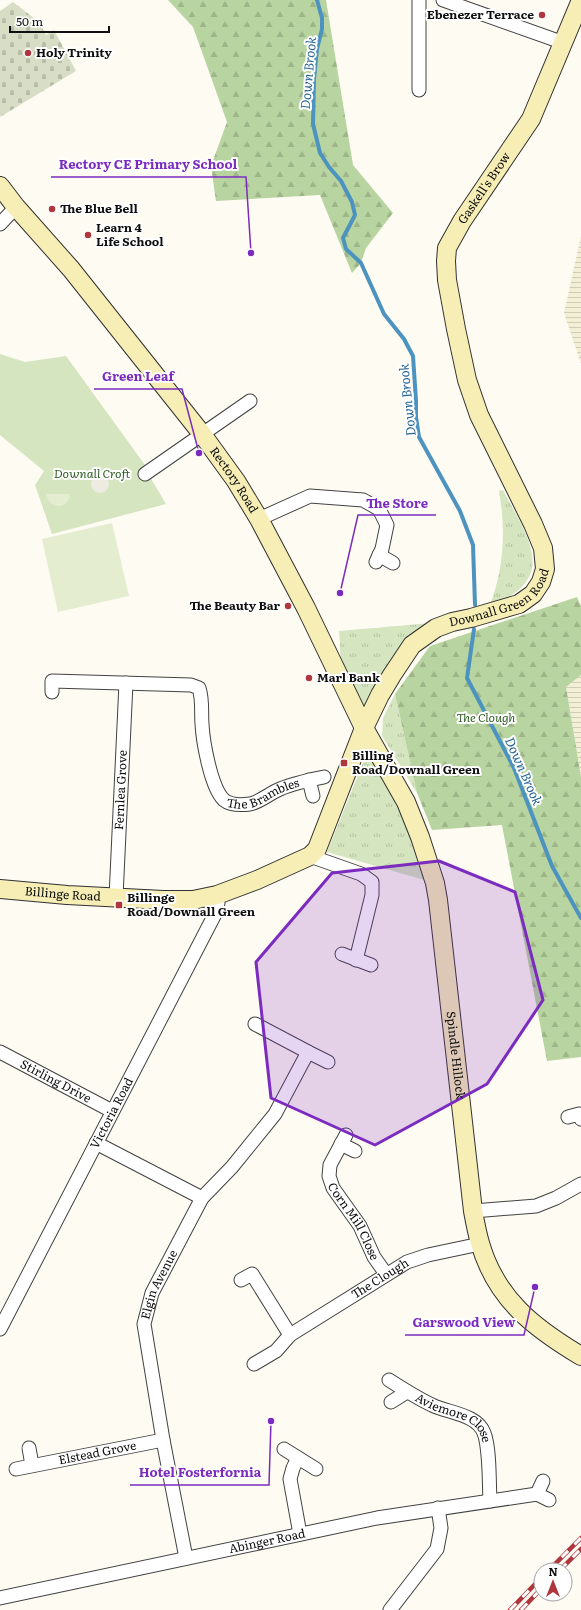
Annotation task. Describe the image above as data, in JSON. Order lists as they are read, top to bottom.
{
  "streets": {
    "street": [
      "Gaskell's Brow",
      "Rectory Road",
      "Downall Green Road",
      "Fernlea Grove",
      "The Brambles",
      "Billinge Road",
      "Spindle Hillock",
      "Stirling Drive",
      "Victoria Road",
      "Corn Mill Close",
      "The Clough",
      "Elgin Avenue",
      "Aviemore Close",
      "Elstead Grove",
      "Abinger Road"
    ]
  },
  "crossings": [
    ["Gaskell's Brow", "Downall Green Road"],
    ["Rectory Road", "Downall Green Road"],
    ["Rectory Road", "Spindle Hillock"],
    ["Downall Green Road", "Billinge Road"],
    ["Downall Green Road", "Spindle Hillock"],
    ["Fernlea Grove", "The Brambles"],
    ["Fernlea Grove", "Billinge Road"],
    ["Billinge Road", "Victoria Road"],
    ["Spindle Hillock", "The Clough"],
    ["Stirling Drive", "Victoria Road"],
    ["Corn Mill Close", "The Clough"],
    ["Elgin Avenue", "Elstead Grove"],
    ["Elgin Avenue", "Abinger Road"],
    ["Aviemore Close", "Abinger Road"]
  ],
  "water": ["Down Brook"],
  "parks": ["Downall Croft", "The Clough"],
  "places": {
    "other": [
      "Ebenezer Terrace",
      "Holy Trinity",
      "The Blue Bell",
      "Learn 4 Life School",
      "Rectory CE Primary School",
      "Green Leaf",
      "The Store",
      "The Beauty Bar",
      "Marl Bank",
      "Garswood View",
      "Hotel Fosterfornia"
    ],
    "transit": ["Billing Road/Downall Green", "Billinge Road/Downall Green"]
  },
  "scale_bar": "50 m",
  "north": "top"
}
